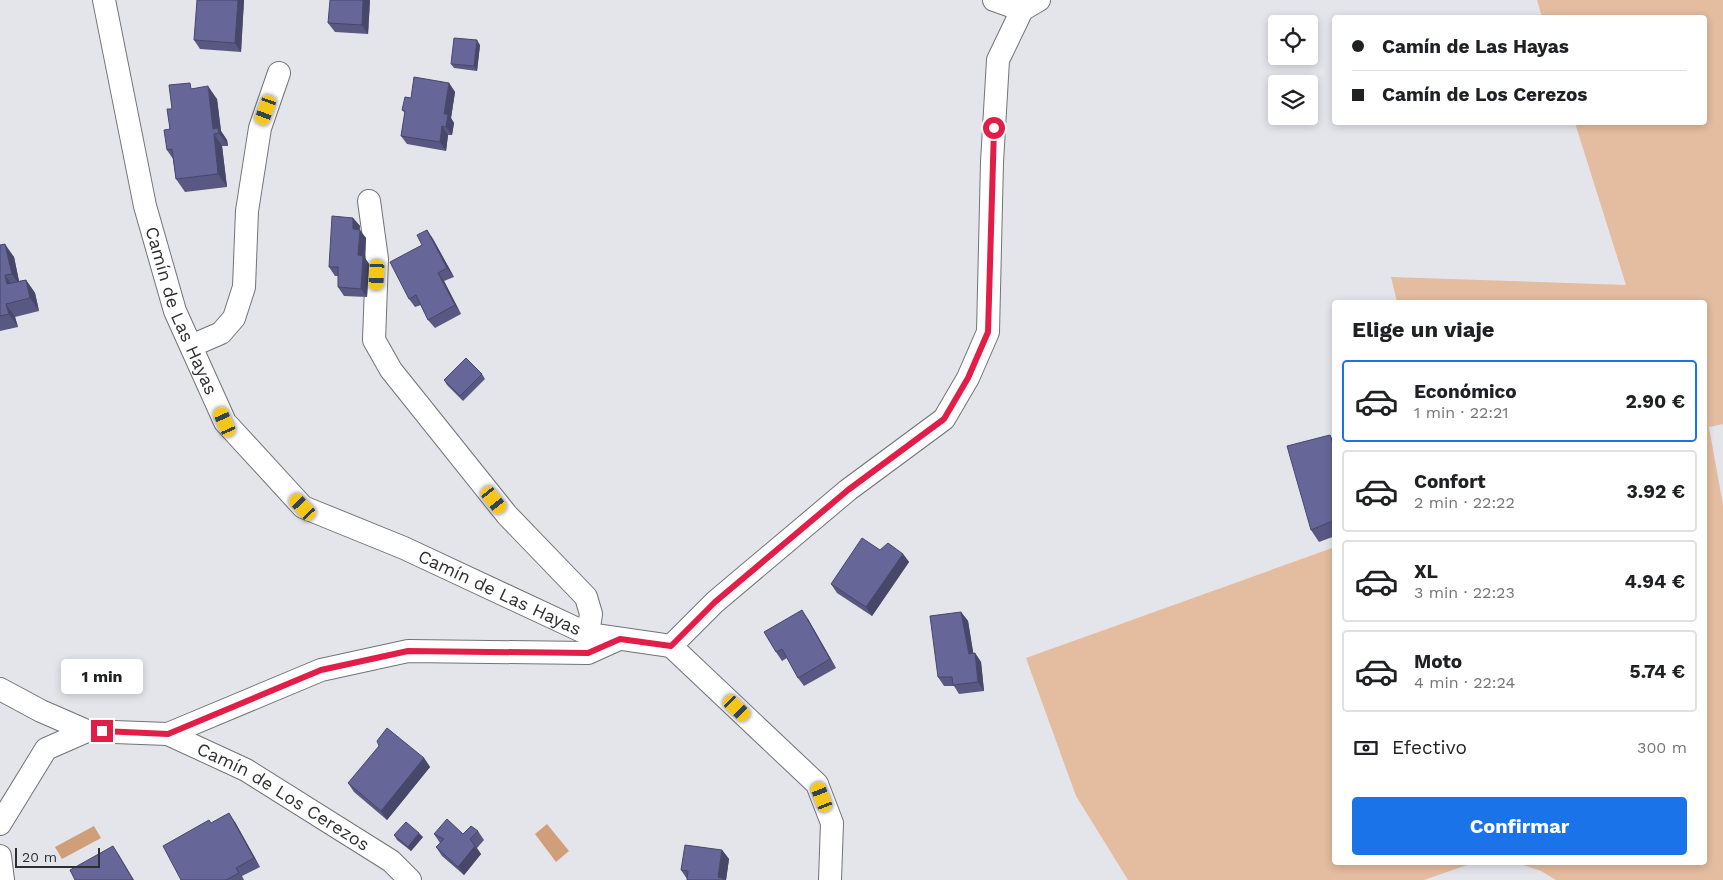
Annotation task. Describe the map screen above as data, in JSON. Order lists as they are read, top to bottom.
{
  "streets": {
    "street": ["Camín de Las Hayas", "Camín de Los Cerezos"]
  },
  "scale_bar": "20 m",
  "page": {
    "banner": ["Camín de Las Hayas", "Camín de Los Cerezos"],
    "heading": "Elige un viaje",
    "list": [
      {
        "name": "Económico",
        "note": "1 min · 22:21",
        "value": "2.90 €"
      },
      {
        "name": "Confort",
        "note": "2 min · 22:22",
        "value": "3.92 €"
      },
      {
        "name": "XL",
        "note": "3 min · 22:23",
        "value": "4.94 €"
      },
      {
        "name": "Moto",
        "note": "4 min · 22:24",
        "value": "5.74 €"
      }
    ],
    "bubble": "1 min",
    "pay": ["Efectivo", "300 m"],
    "buttons": "Confirmar",
    "scale": "20 m"
  }
}
